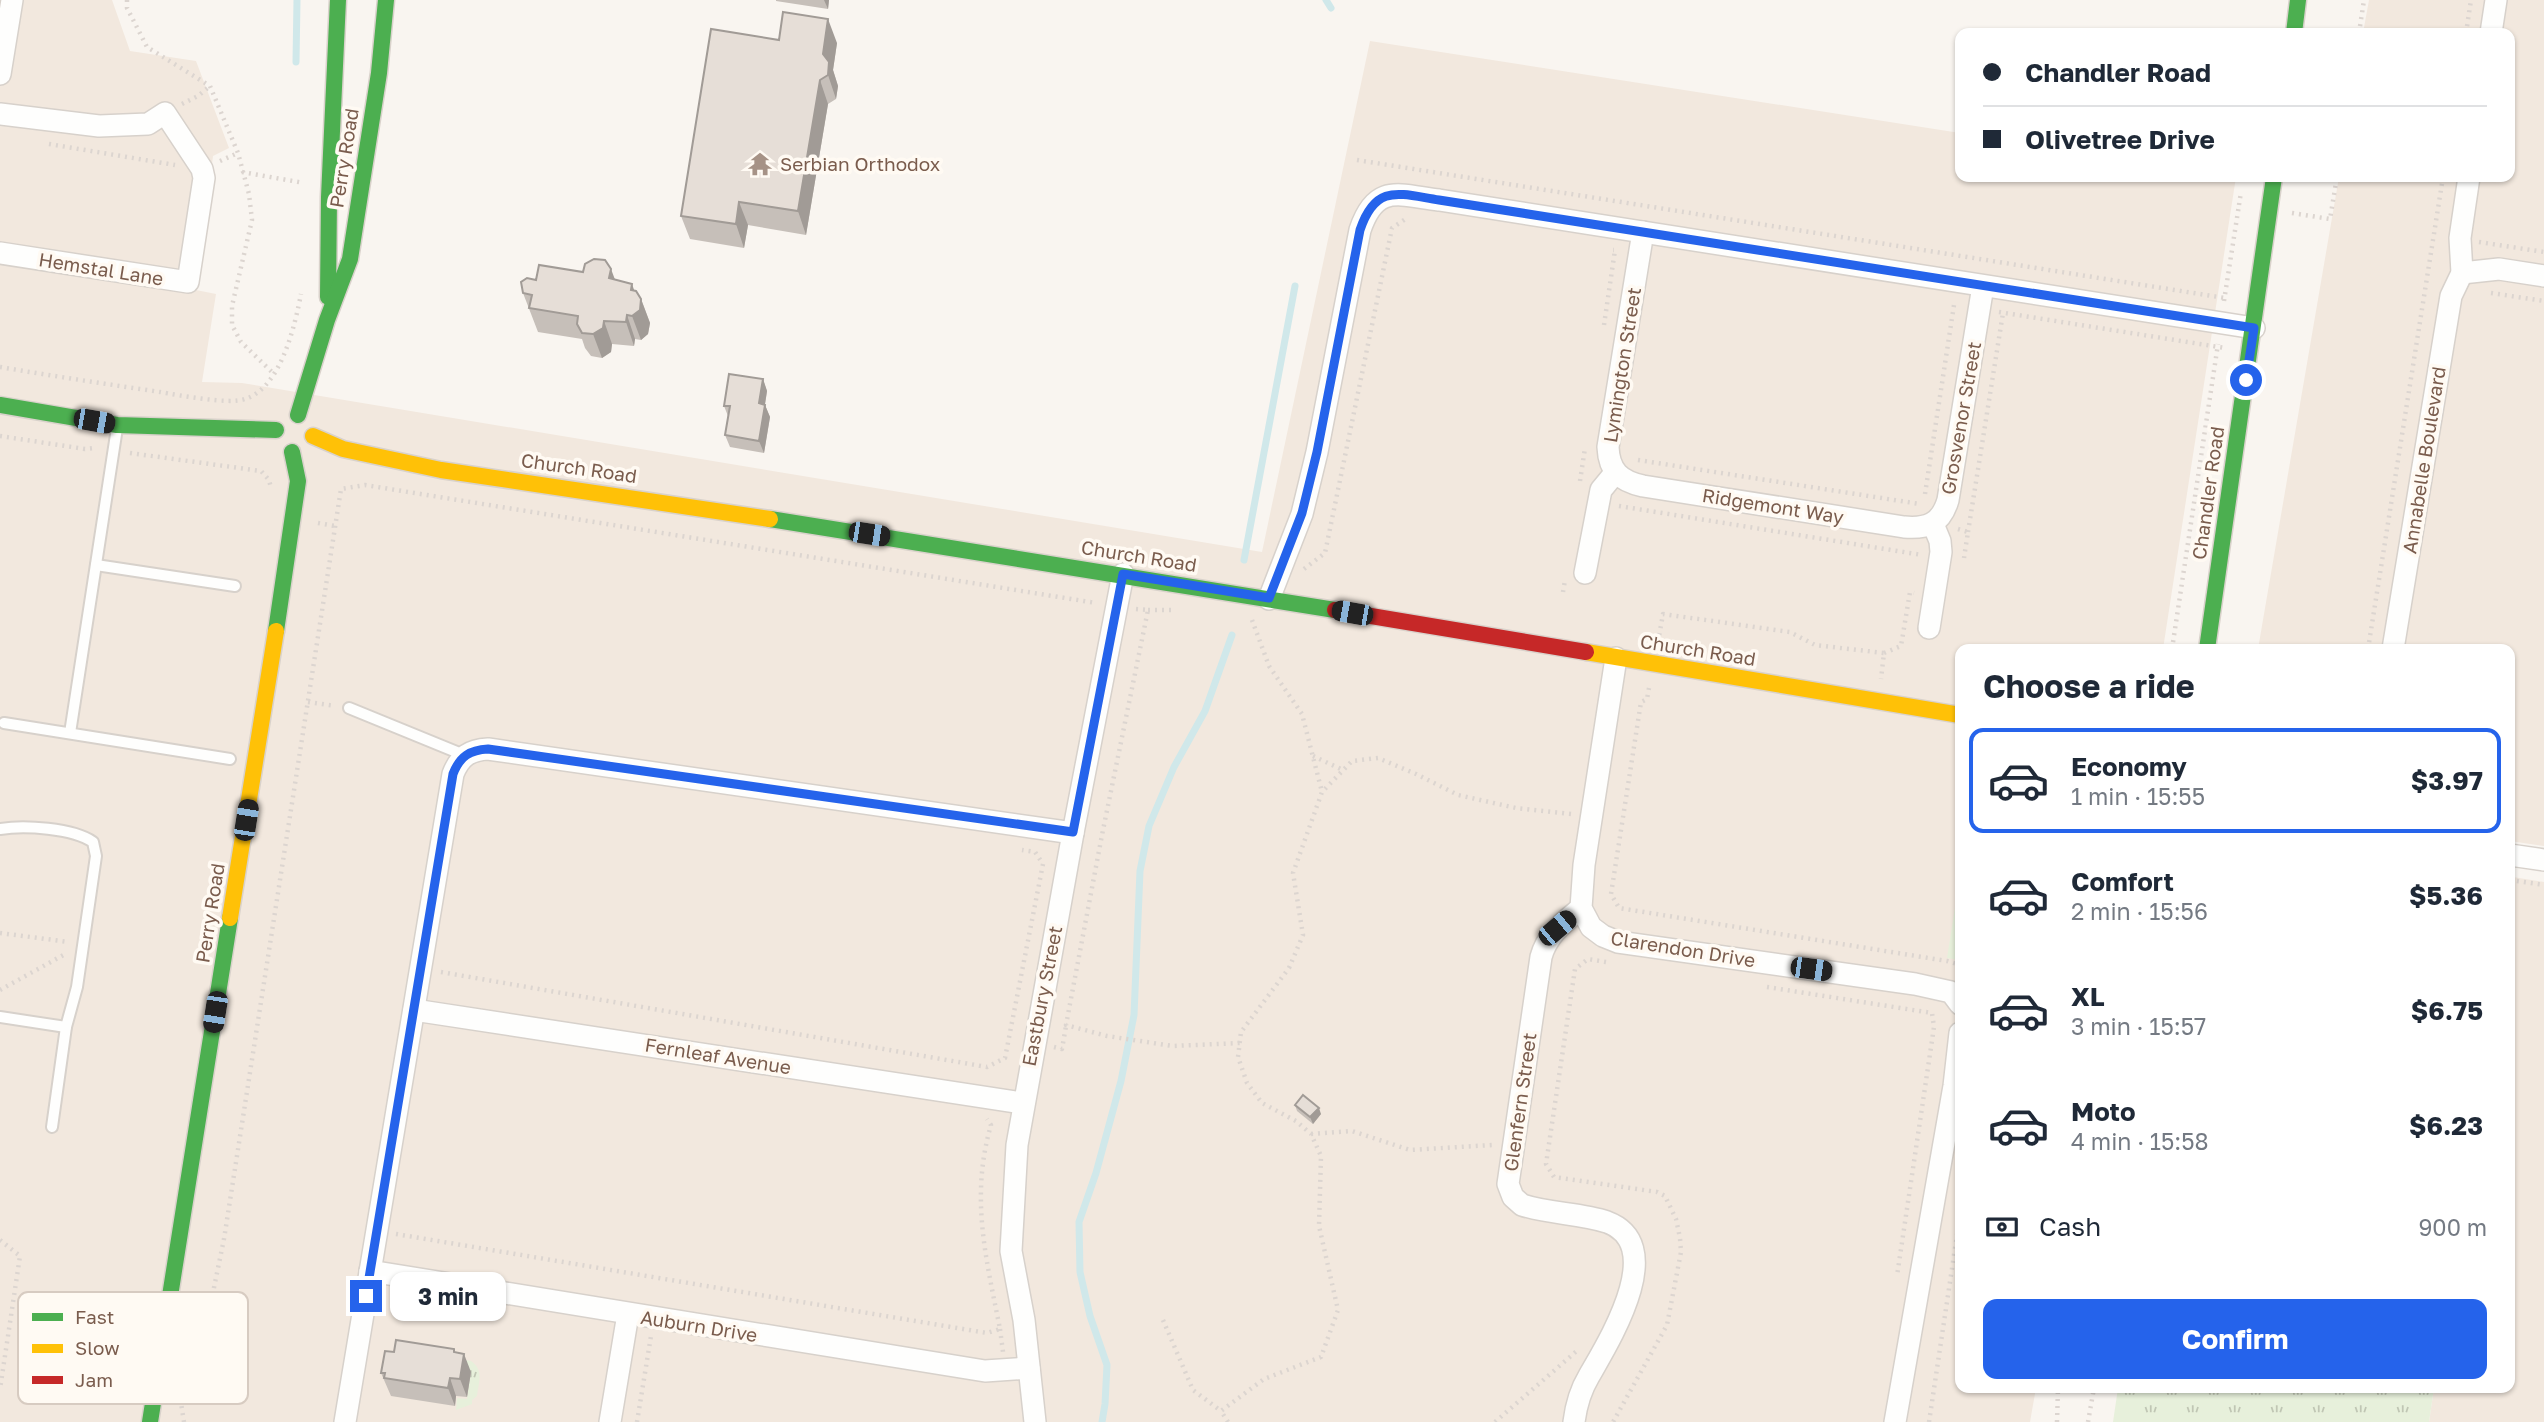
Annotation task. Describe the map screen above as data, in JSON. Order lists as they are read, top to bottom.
{
  "streets": {
    "main road": ["Perry Road", "Church Road", "Chandler Road"],
    "street": [
      "Hemstal Lane",
      "Lymington Street",
      "Grosvenor Street",
      "Annabelle Boulevard",
      "Ridgemont Way",
      "Clarendon Drive",
      "Eastbury Street",
      "Fernleaf Avenue",
      "Glenfern Street",
      "Auburn Drive"
    ]
  },
  "crossings": [
    ["Perry Road", "Church Road"],
    ["Lymington Street", "Ridgemont Way"],
    ["Grosvenor Street", "Ridgemont Way"],
    ["Church Road", "Eastbury Street"],
    ["Clarendon Drive", "Glenfern Street"],
    ["Eastbury Street", "Fernleaf Avenue"],
    ["Eastbury Street", "Auburn Drive"]
  ],
  "places": {
    "temple": ["Serbian Orthodox"]
  },
  "legend": ["Fast", "Slow", "Jam"],
  "page": {
    "banner": ["Chandler Road", "Olivetree Drive"],
    "heading": "Choose a ride",
    "list": [
      {
        "name": "Economy",
        "note": "1 min · 15:55",
        "value": "$3.97"
      },
      {
        "name": "Comfort",
        "note": "2 min · 15:56",
        "value": "$5.36"
      },
      {
        "name": "XL",
        "note": "3 min · 15:57",
        "value": "$6.75"
      },
      {
        "name": "Moto",
        "note": "4 min · 15:58",
        "value": "$6.23"
      }
    ],
    "pay": ["Cash", "900 m"],
    "bubble": "3 min",
    "buttons": "Confirm"
  }
}
